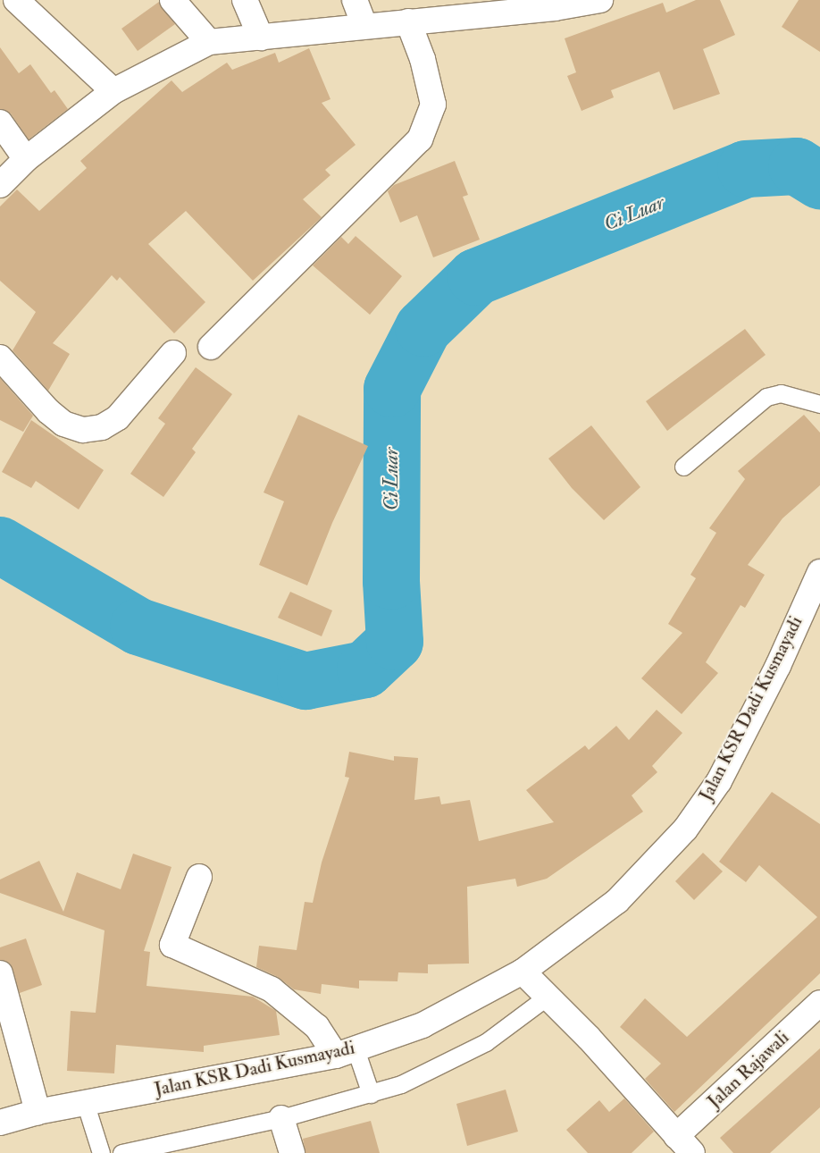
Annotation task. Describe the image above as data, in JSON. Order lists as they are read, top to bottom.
{
  "streets": {
    "street": ["Jalan KSR Dadi Kusmayadi", "Jalan Rajawali"]
  },
  "water": ["Ci Luar"]
}
